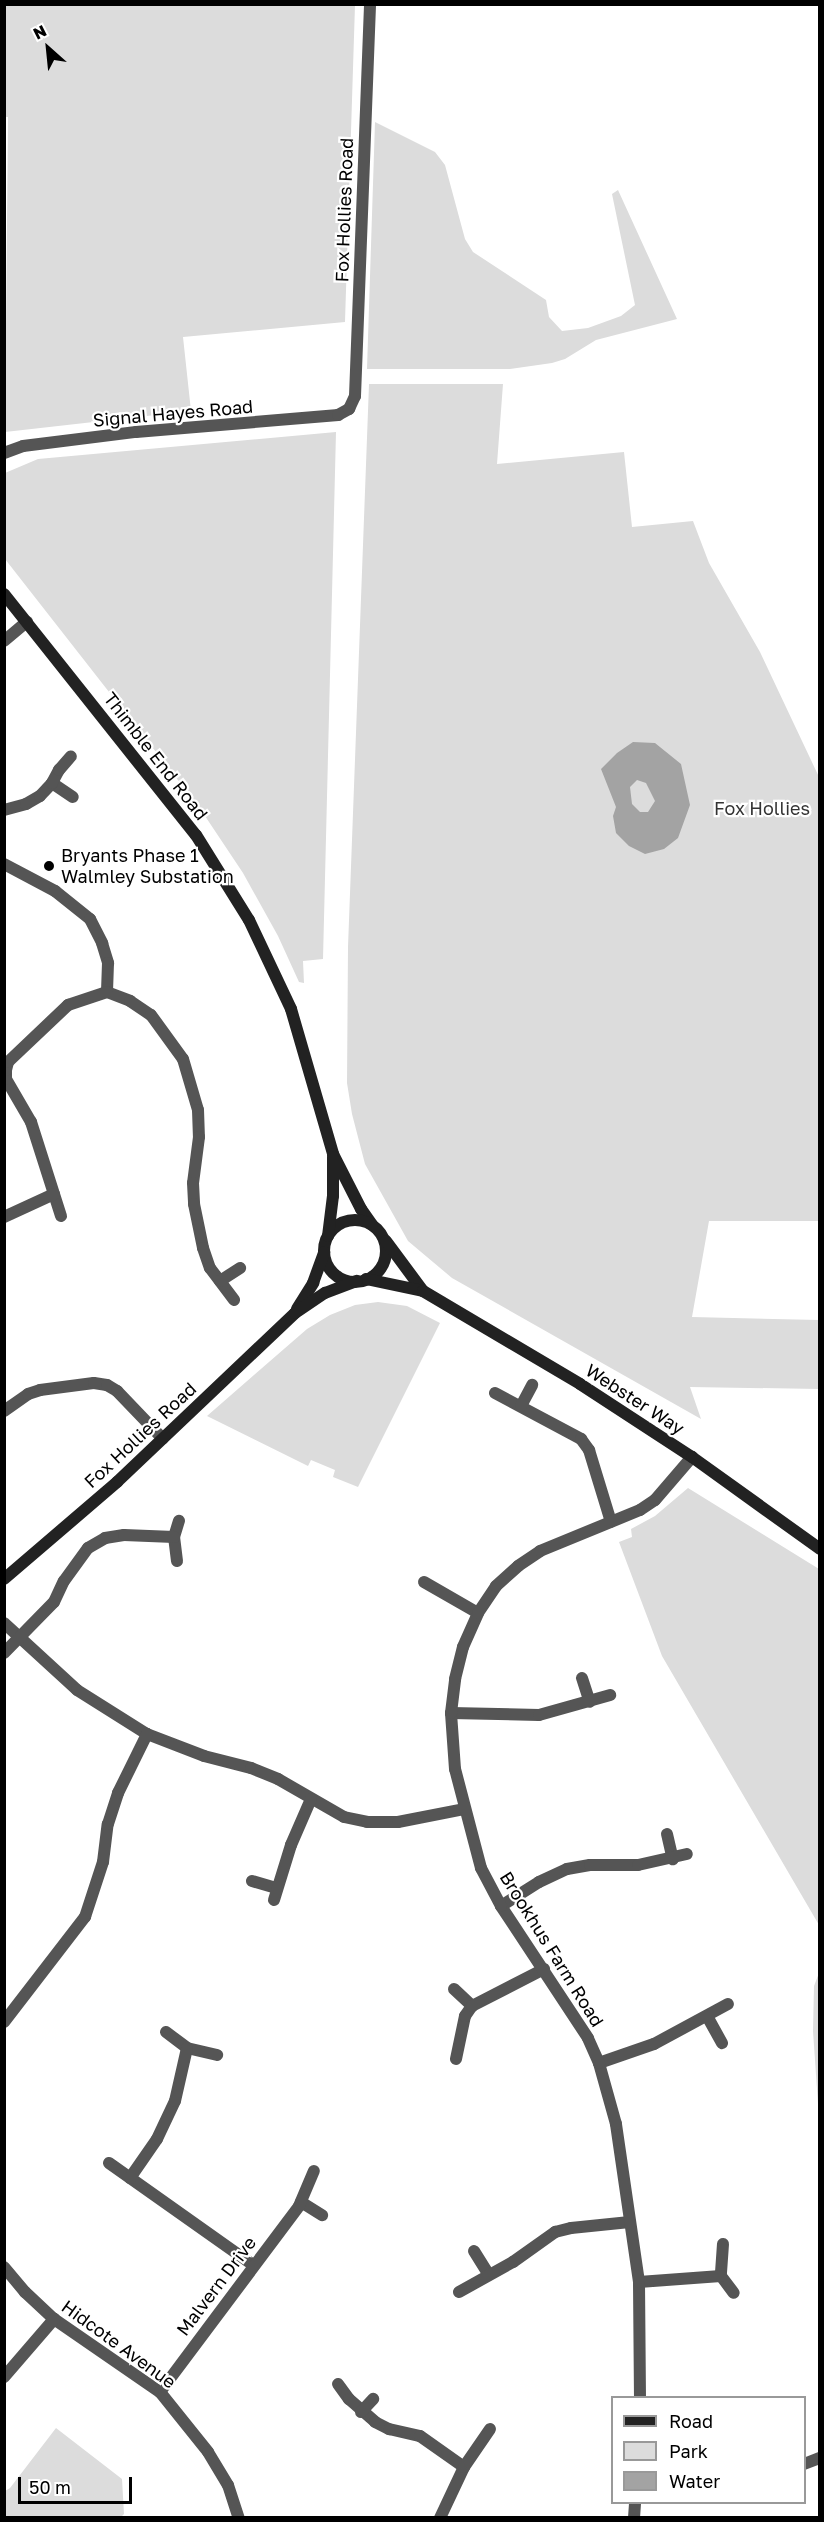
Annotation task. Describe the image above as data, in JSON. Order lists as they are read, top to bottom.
{
  "streets": {
    "street": [
      "Fox Hollies Road",
      "Signal Hayes Road",
      "Thimble End Road",
      "Webster Way",
      "Brookhus Farm Road",
      "Malvern Drive",
      "Hidcote Avenue"
    ]
  },
  "crossings": [
    ["Fox Hollies Road", "Signal Hayes Road"],
    ["Fox Hollies Road", "Thimble End Road"],
    ["Fox Hollies Road", "Webster Way"],
    ["Thimble End Road", "Webster Way"],
    ["Webster Way", "Brookhus Farm Road"],
    ["Malvern Drive", "Hidcote Avenue"]
  ],
  "parks": ["Fox Hollies"],
  "places": ["Bryants Phase 1 Walmley Substation"],
  "legend": ["Road", "Park", "Water"],
  "scale_bar": "50 m",
  "north": "top left"
}
